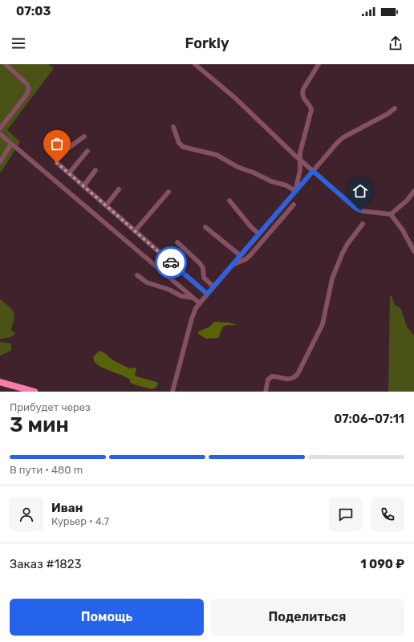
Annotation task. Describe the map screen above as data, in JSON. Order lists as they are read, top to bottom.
{
  "page": {
    "status": "07:03",
    "header": "Forkly",
    "heading": ["3 мин", "Прибудет через", "07:06–07:11"],
    "panel": [
      "Иван",
      "Курьер · 4.7",
      "Заказ #1823",
      "1 090 ₽"
    ],
    "bar": "В пути · 480 m",
    "buttons": ["Помощь", "Поделиться"]
  }
}
